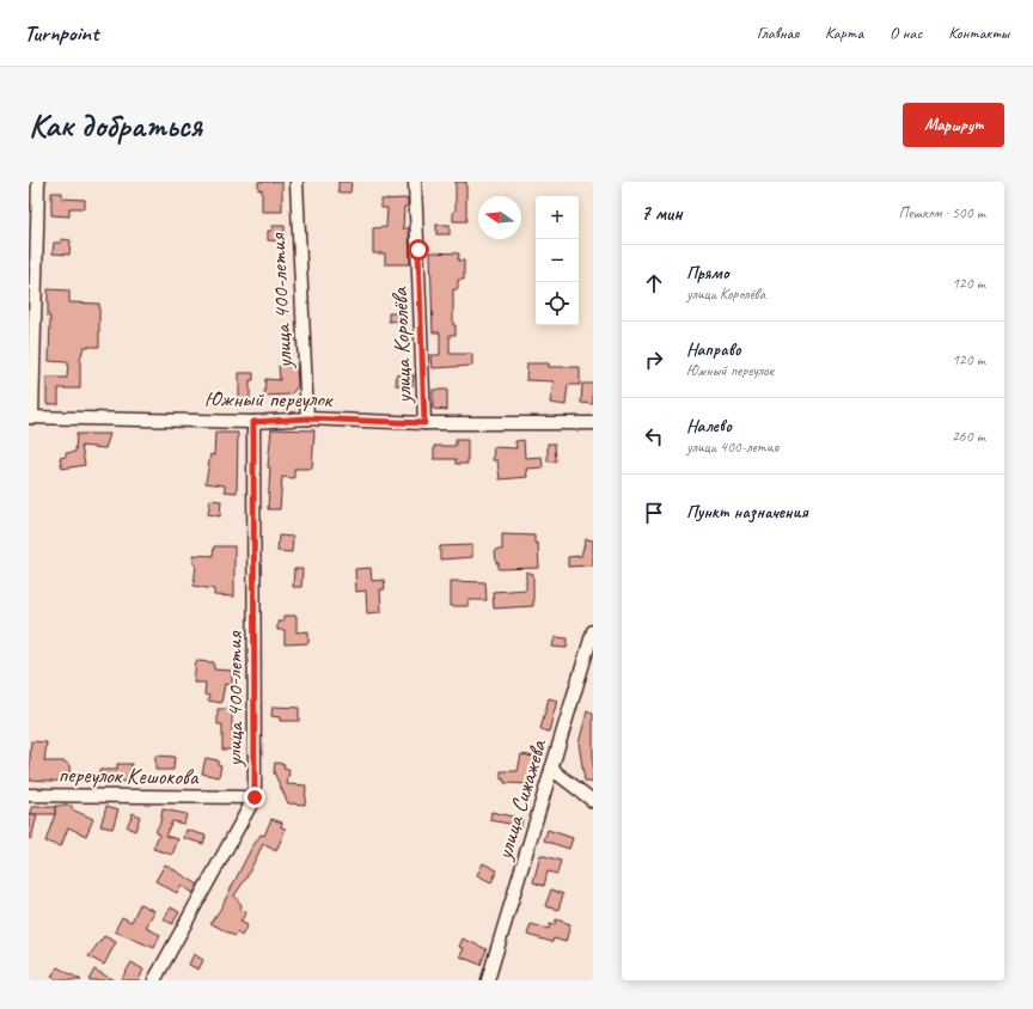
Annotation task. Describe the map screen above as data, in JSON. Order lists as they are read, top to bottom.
{
  "streets": {
    "street": [
      "улица 400-летия",
      "улица Королёва",
      "Южный переулок",
      "переулок Кешокова",
      "улица Сижажева"
    ]
  },
  "crossings": [
    ["улица 400-летия", "Южный переулок"],
    ["улица 400-летия", "переулок Кешокова"],
    ["улица Королёва", "Южный переулок"]
  ],
  "north": "left",
  "page": {
    "header": "Turnpoint",
    "nav": [
      "Главная",
      "Карта",
      "О нас",
      "Контакты"
    ],
    "buttons": "Маршрут",
    "title": "Как добраться",
    "heading": ["7 мин", "Пешком · 500 m"],
    "map_buttons": ["+", "−"],
    "list": [
      ["Прямо", "улица Королёва", "120 m"],
      ["Направо", "Южный переулок", "120 m"],
      ["Налево", "улица 400-летия", "260 m"],
      "Пункт назначения"
    ]
  }
}
